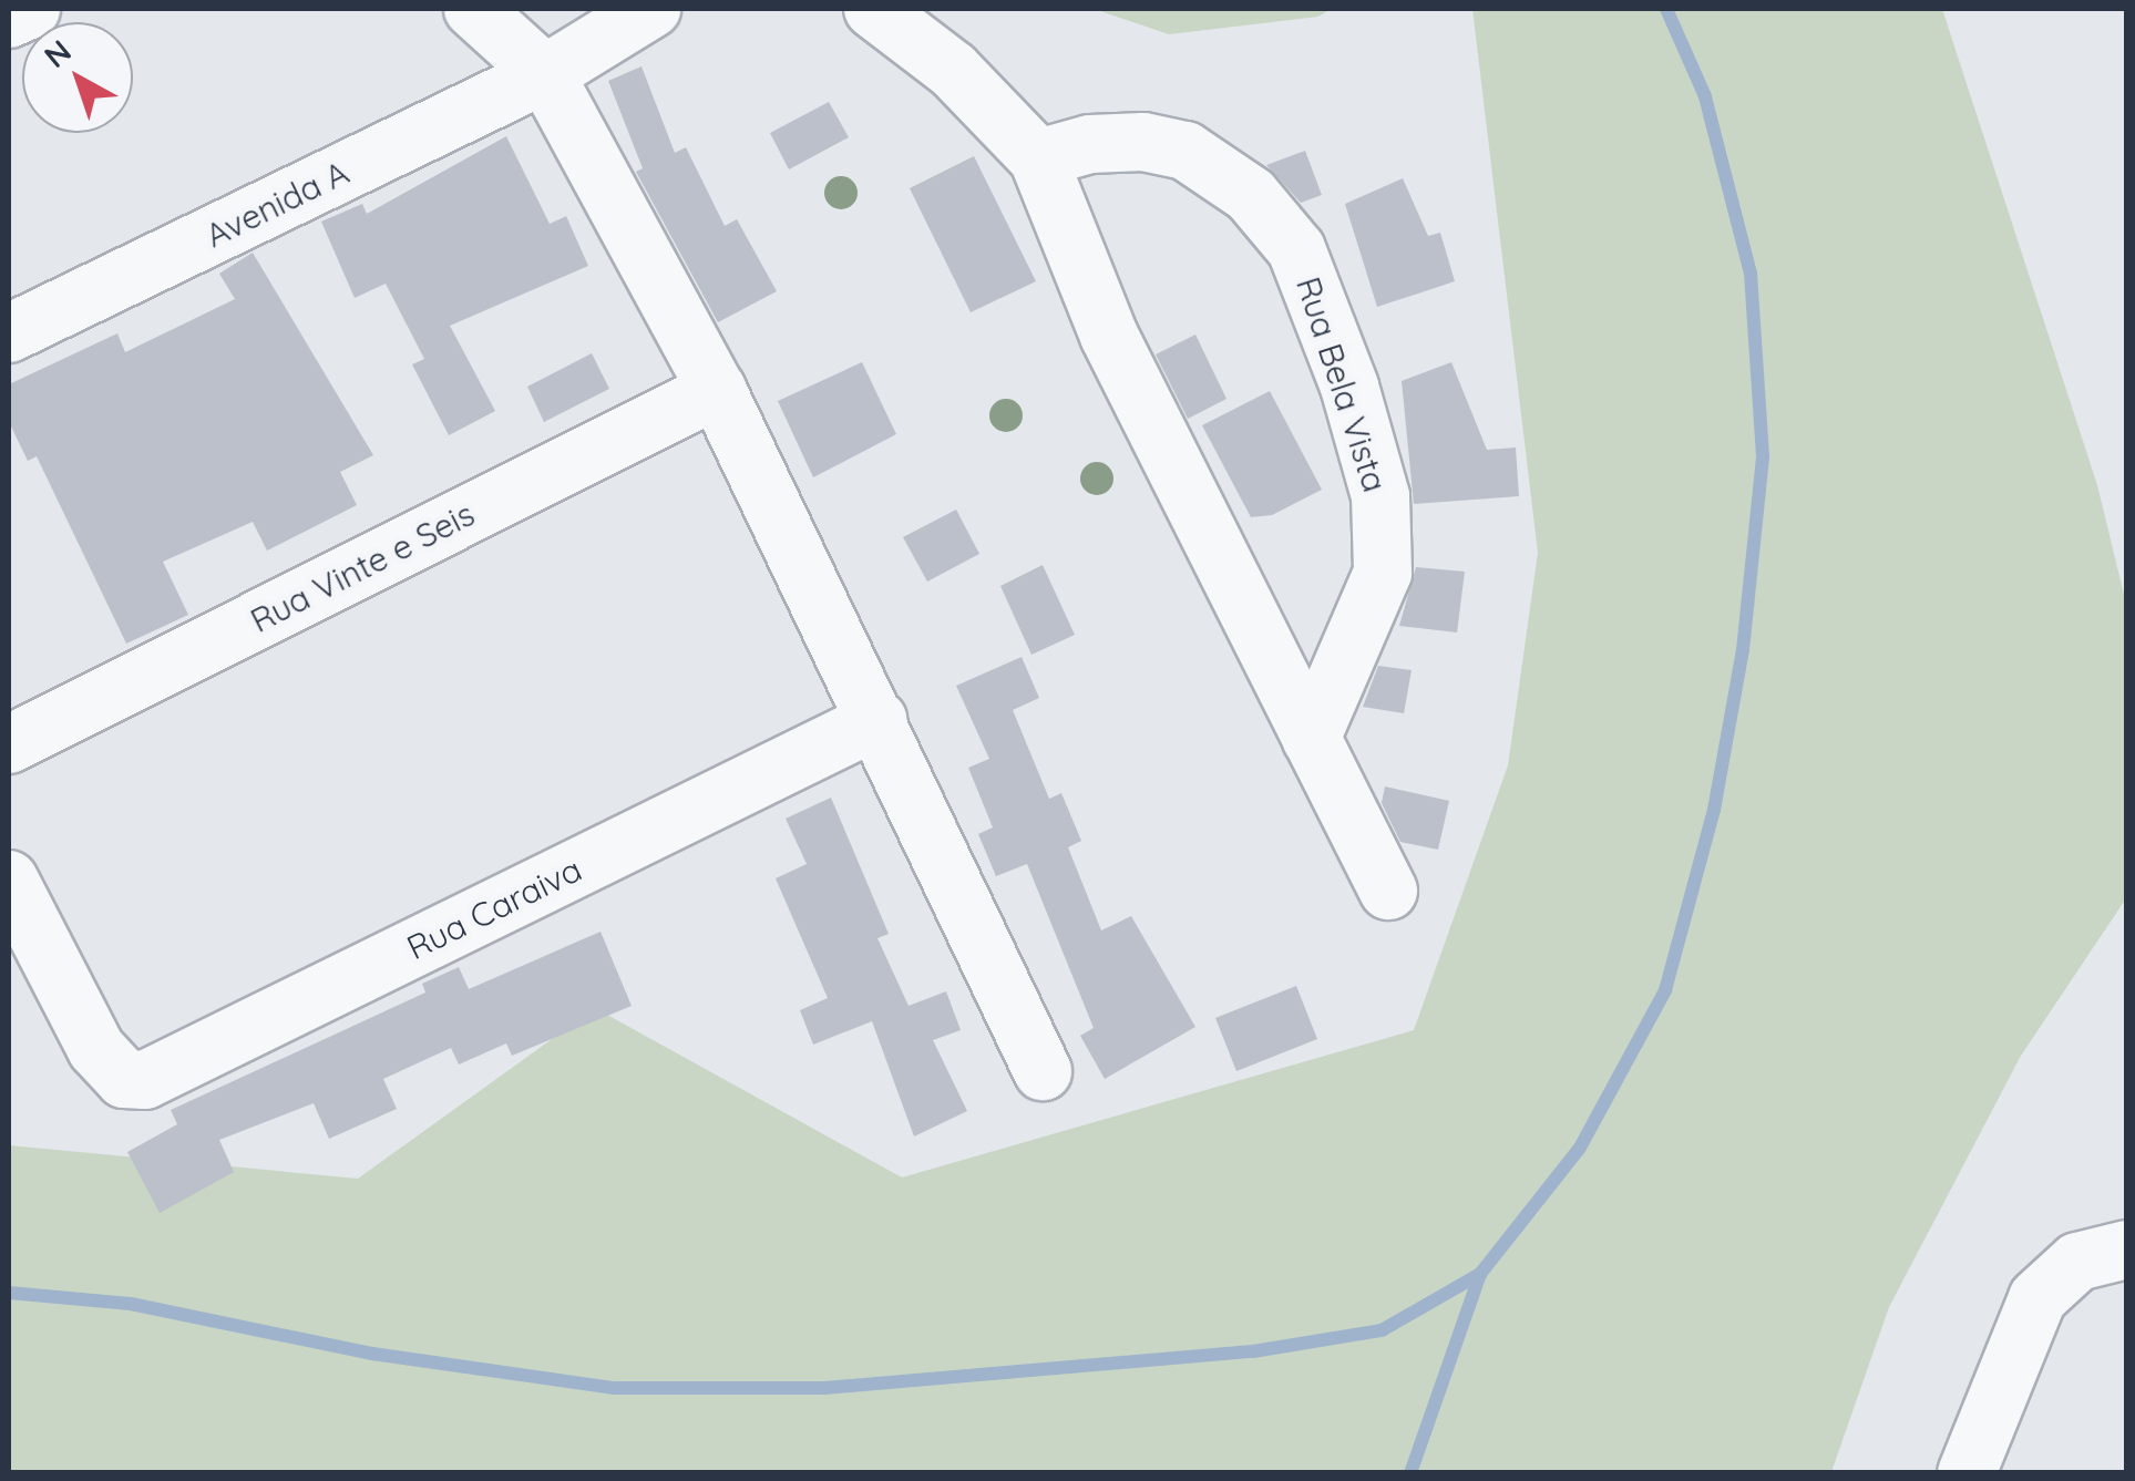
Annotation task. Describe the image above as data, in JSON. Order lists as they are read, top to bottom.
{
  "streets": {
    "street": [
      "Avenida A",
      "Rua Bela Vista",
      "Rua Vinte e Seis",
      "Rua Caraiva"
    ]
  },
  "north": "top left"
}
